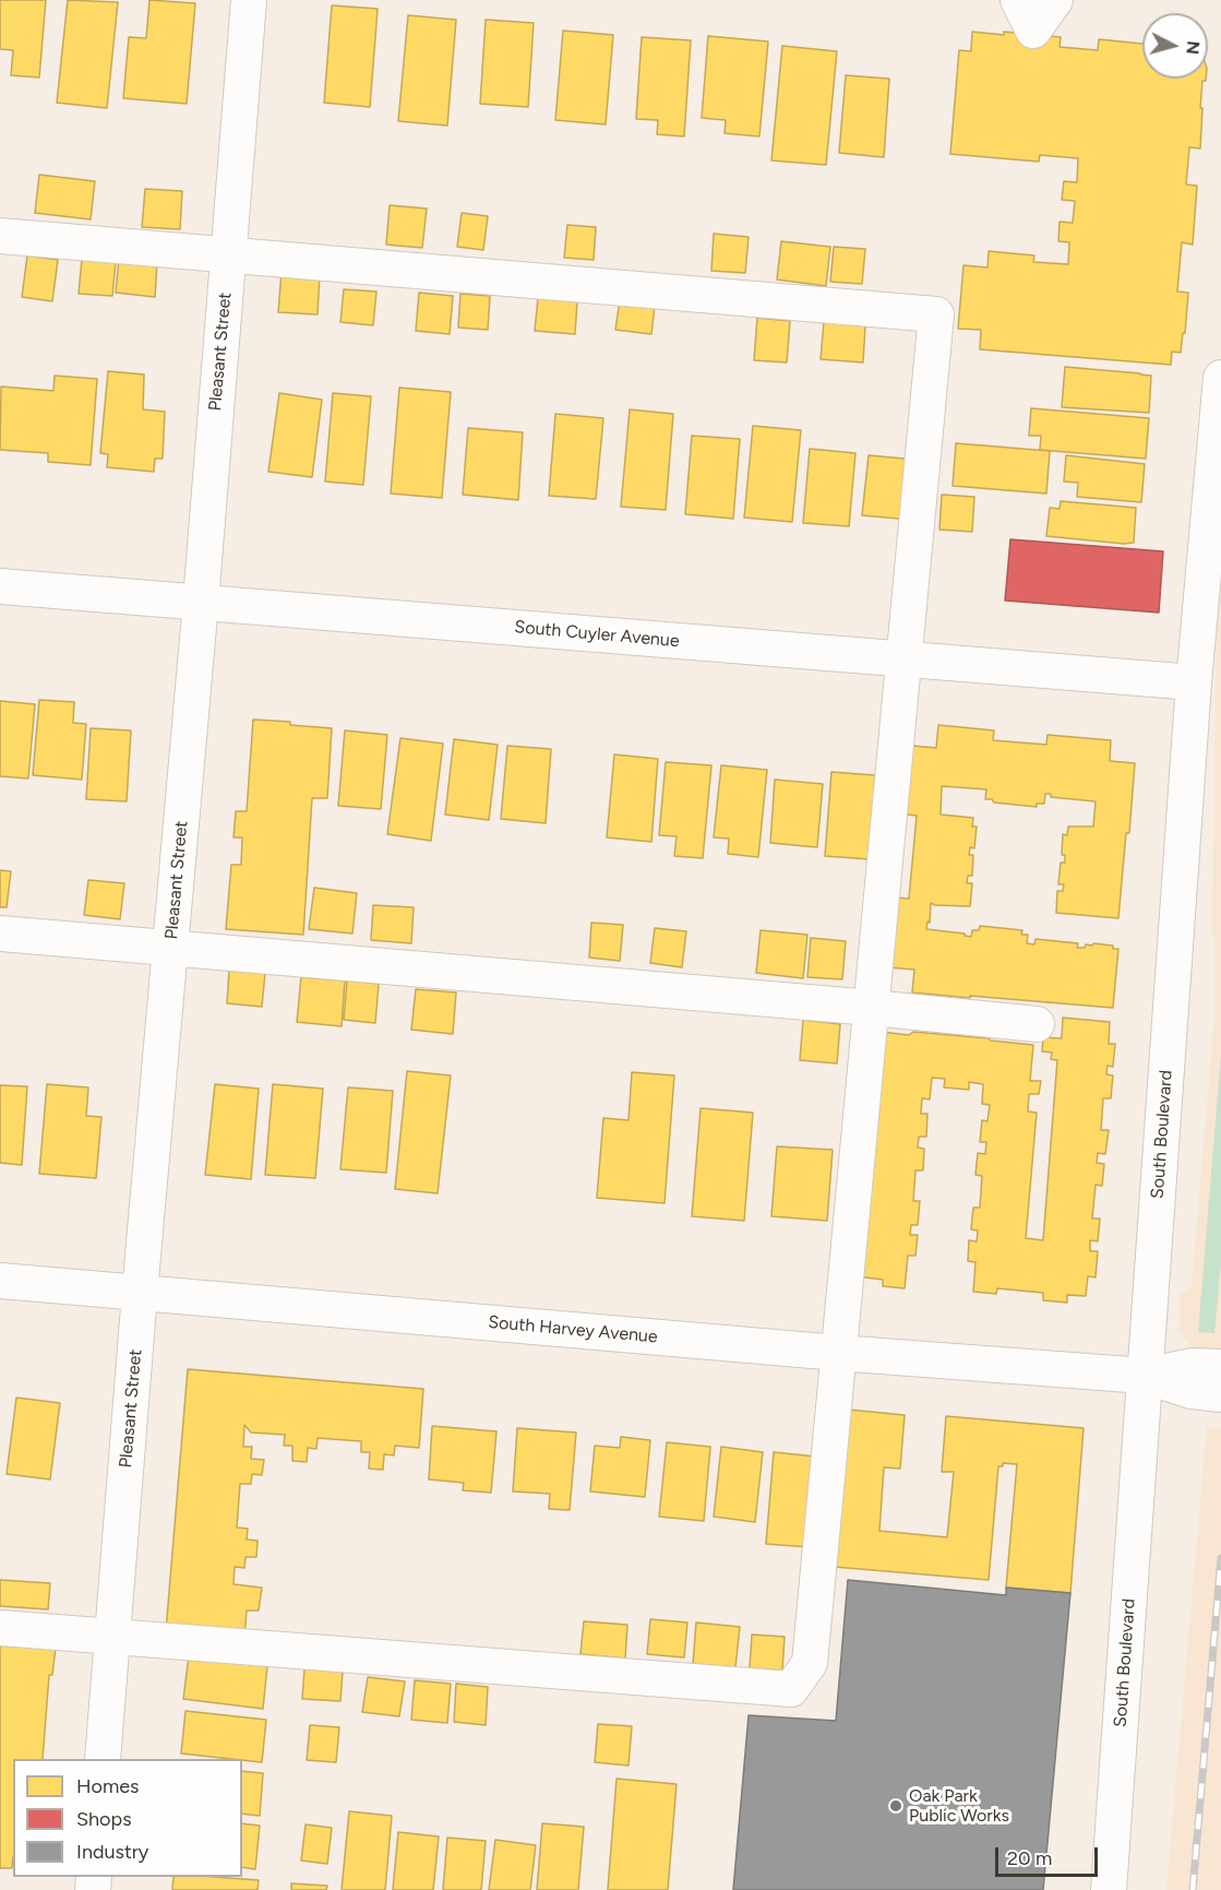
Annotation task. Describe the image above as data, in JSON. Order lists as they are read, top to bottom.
{
  "streets": {
    "street": [
      "Pleasant Street",
      "South Cuyler Avenue",
      "South Boulevard",
      "South Harvey Avenue"
    ]
  },
  "crossings": [
    ["Pleasant Street", "South Cuyler Avenue"],
    ["Pleasant Street", "South Harvey Avenue"],
    ["South Cuyler Avenue", "South Boulevard"],
    ["South Boulevard", "South Harvey Avenue"]
  ],
  "places": ["Oak Park Public Works"],
  "legend": ["Homes", "Shops", "Industry"],
  "scale_bar": "20 m",
  "north": "right"
}
